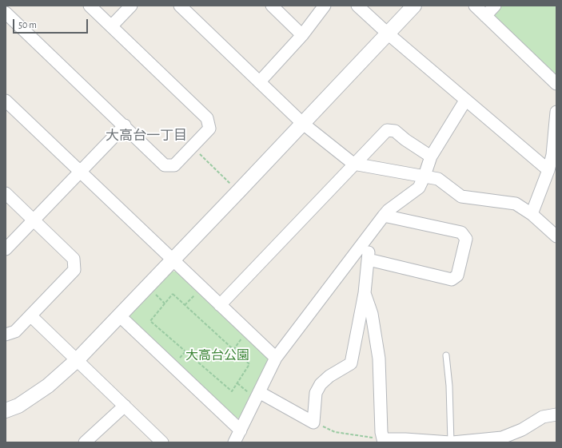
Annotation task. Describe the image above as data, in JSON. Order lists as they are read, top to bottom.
{
  "districts": ["大高台一丁目"],
  "parks": ["大高台公園"],
  "scale_bar": "50 m"
}
